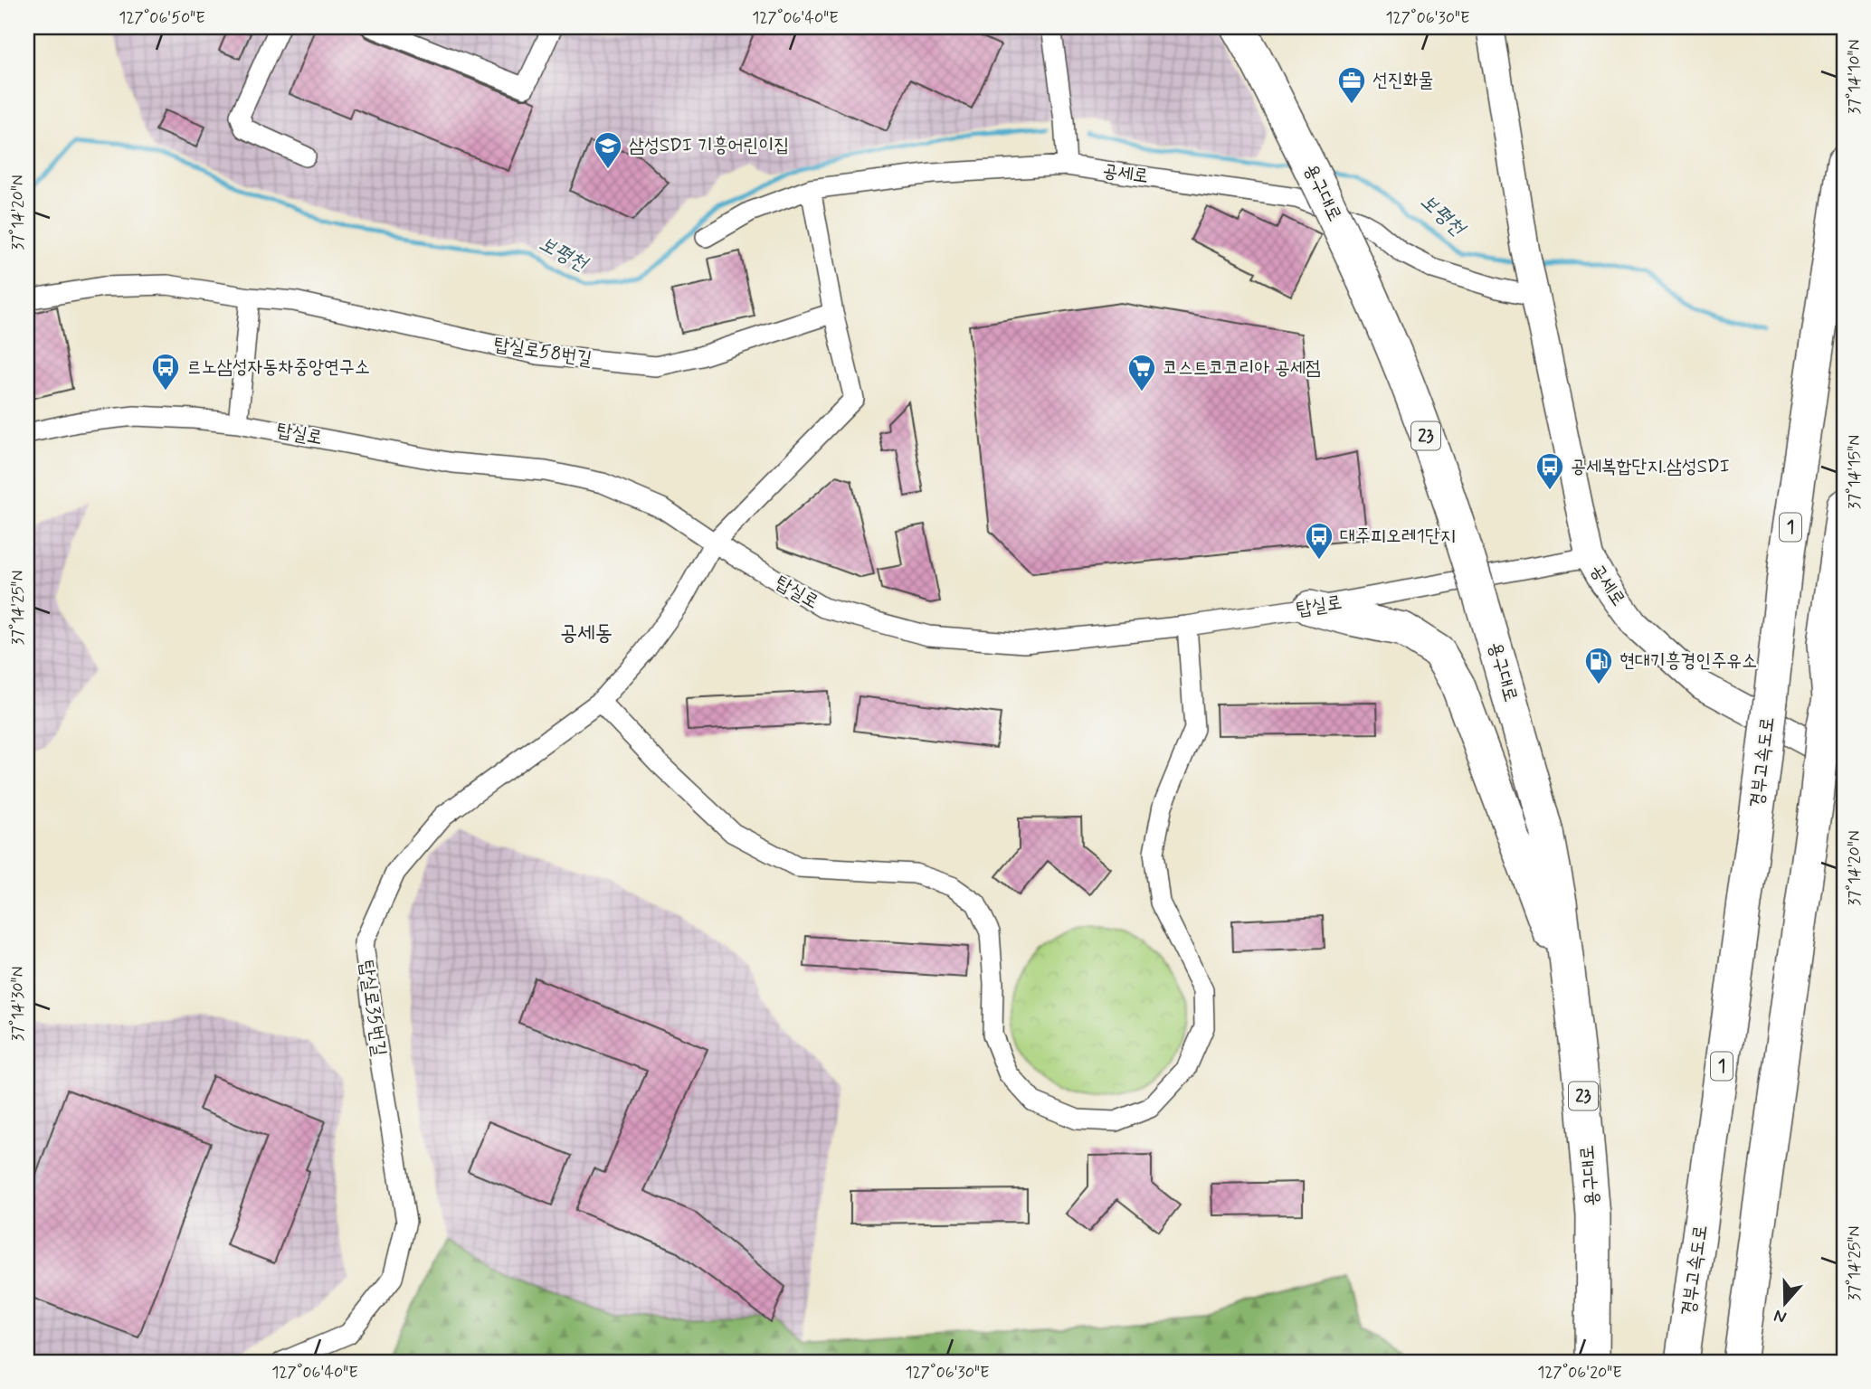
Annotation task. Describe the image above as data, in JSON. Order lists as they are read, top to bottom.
{
  "streets": {
    "highway": [
      "용구대로",
      "23",
      "1",
      "경부고속도로"
    ],
    "street": [
      "공세로",
      "탑실로58번길",
      "탑실로",
      "탑실로35번길"
    ]
  },
  "crossings": [
    ["공세로", "탑실로"],
    ["탑실로58번길", "탑실로35번길"],
    ["탑실로", "탑실로35번길"]
  ],
  "districts": ["공세동"],
  "water": ["보평천"],
  "places": {
    "office": ["선진화물"],
    "school or university": ["삼성SDI 기흥어린이집"],
    "bus stop": ["르노삼성자동차중앙연구소", "공세복합단지.삼성SDI", "대주피오레1단지"],
    "supermarket": ["코스트코코리아 공세점"],
    "fuel station": ["현대기흥경인주유소"]
  },
  "north": "bottom",
  "coordinates": [
    "127°06'50\"E",
    "127°06'40\"E",
    "127°06'30\"E",
    "37°14'10\"N",
    "37°14'20\"N",
    "37°14'15\"N",
    "37°14'25\"N",
    "37°14'30\"N",
    "127°06'20\"E"
  ]
}
